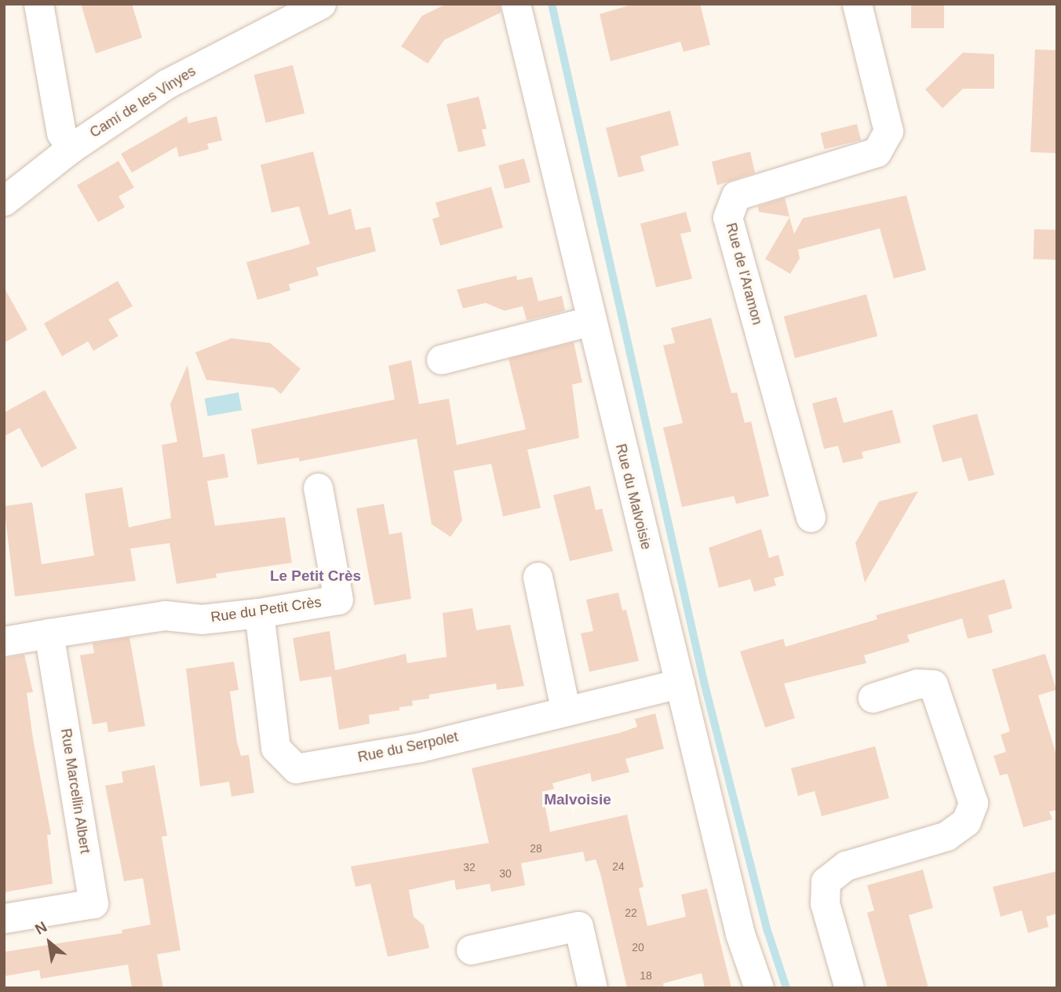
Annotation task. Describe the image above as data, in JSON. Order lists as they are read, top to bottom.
{
  "streets": {
    "street": [
      "Camí de les Vinyes",
      "Rue de l'Aramon",
      "Rue du Malvoisie",
      "Rue du Petit Crès",
      "Rue du Serpolet",
      "Rue Marcellin Albert"
    ]
  },
  "crossings": [
    ["Rue du Malvoisie", "Rue du Serpolet"],
    ["Rue du Petit Crès", "Rue du Serpolet"],
    ["Rue du Petit Crès", "Rue Marcellin Albert"]
  ],
  "districts": ["Le Petit Crès", "Malvoisie"],
  "house_numbers": [
    "28",
    "24",
    "32",
    "30",
    "22",
    "20",
    "18"
  ],
  "north": "top left"
}
